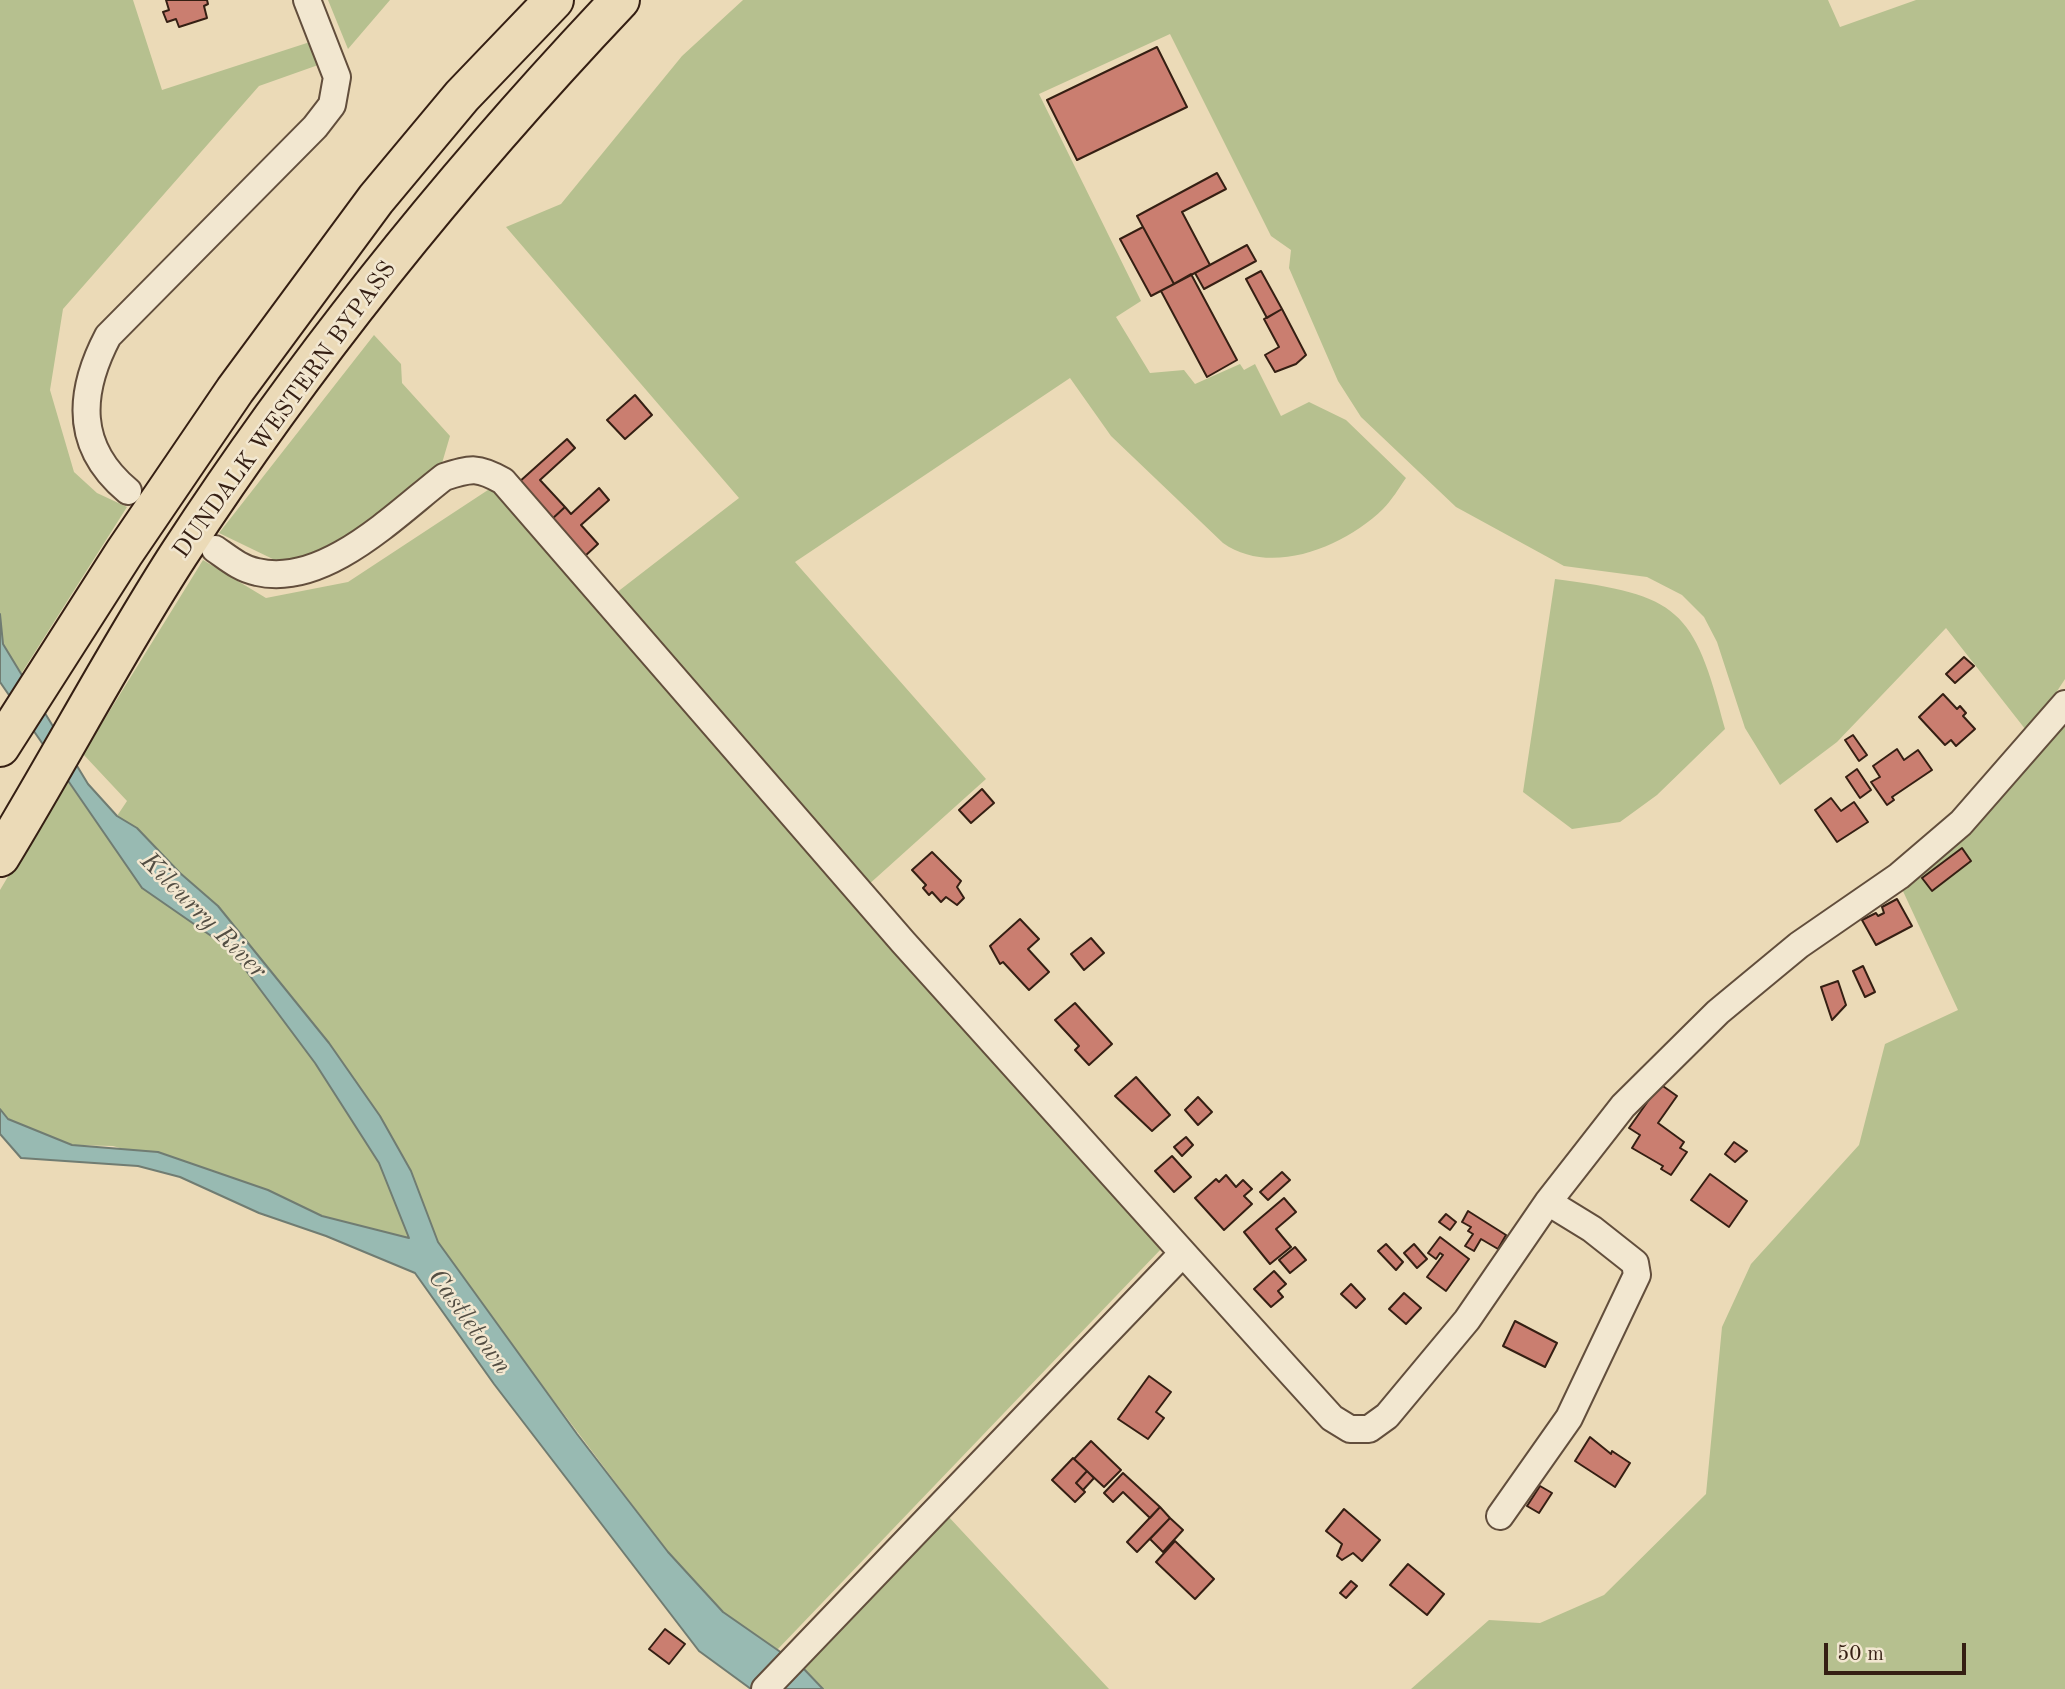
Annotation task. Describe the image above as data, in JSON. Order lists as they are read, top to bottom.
{
  "streets": {
    "highway": ["DUNDALK WESTERN BYPASS"]
  },
  "water": ["Kilcurry River", "Castletown"],
  "scale_bar": "50 m"
}
